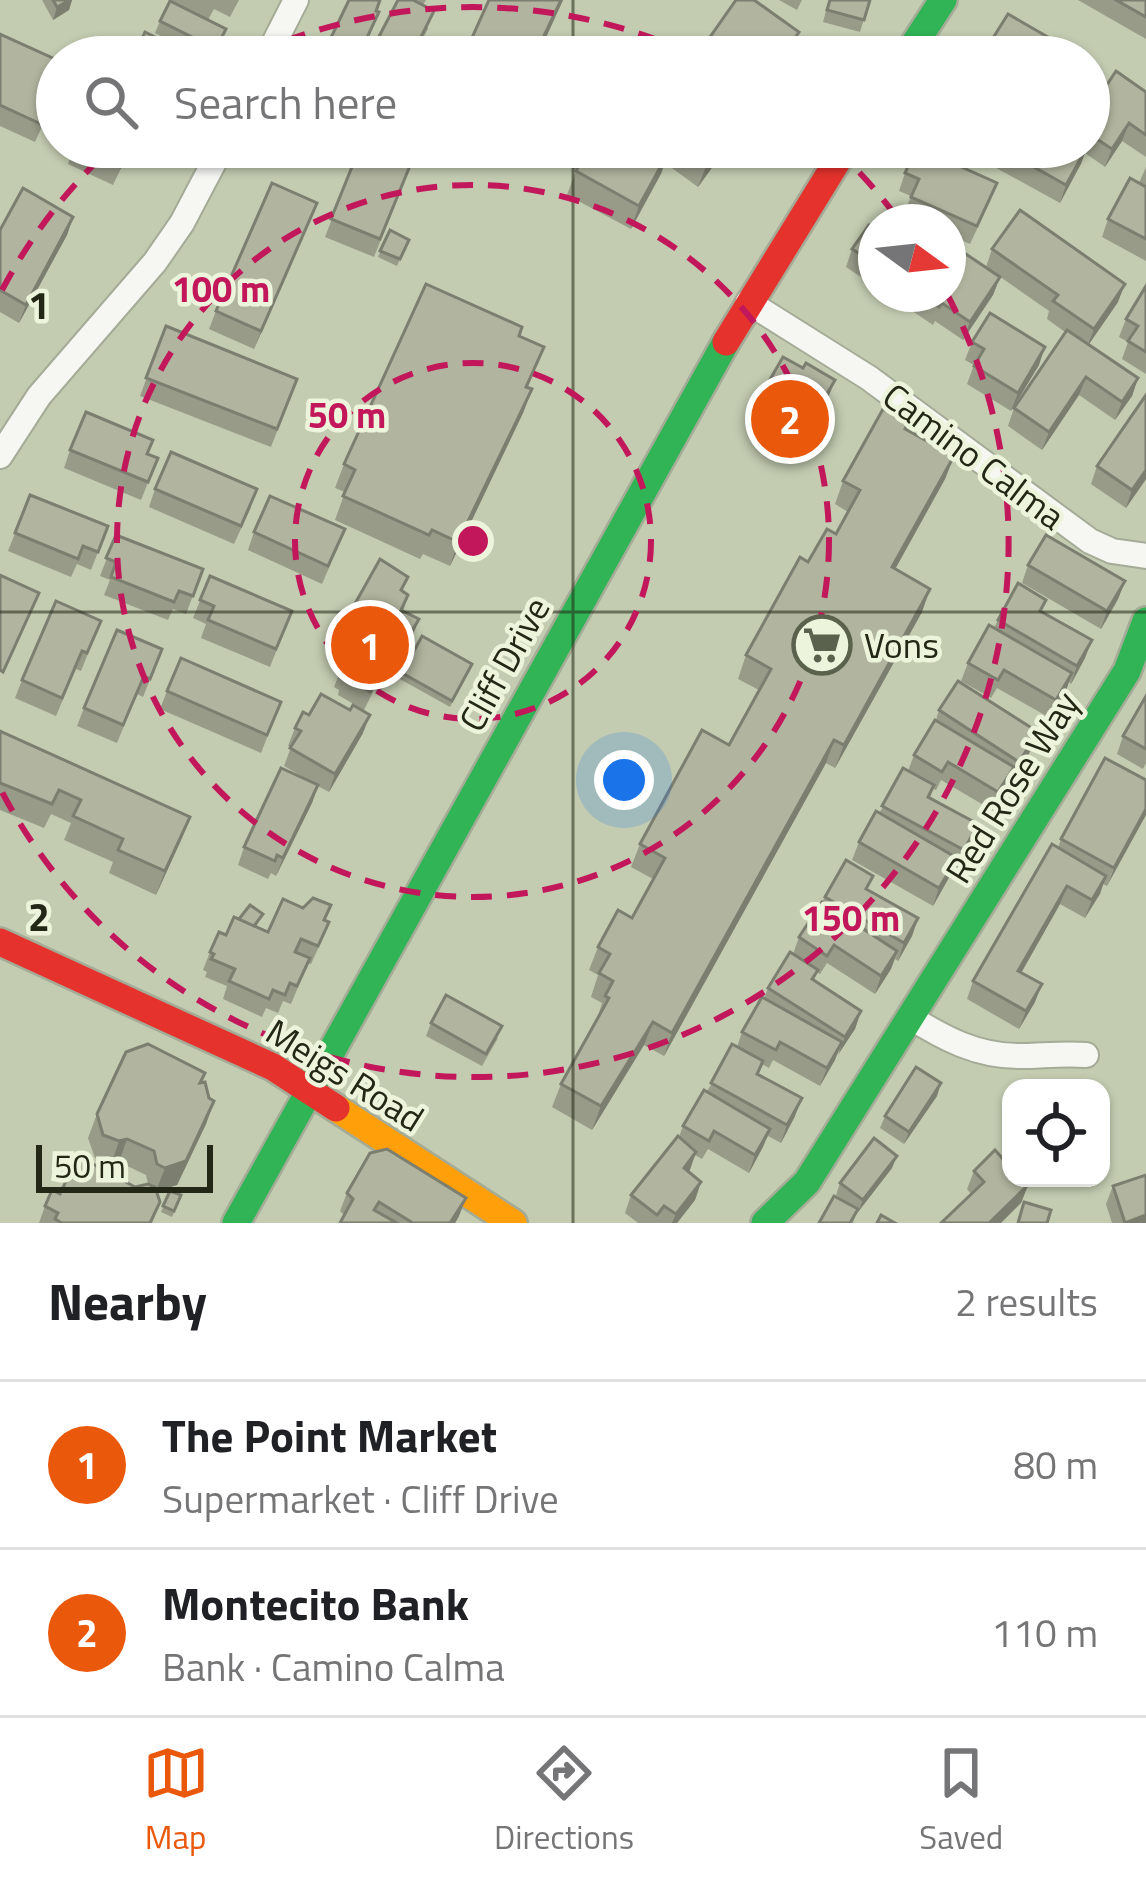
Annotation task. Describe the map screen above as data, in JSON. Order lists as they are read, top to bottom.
{
  "streets": {
    "main road": ["Cliff Drive", "Red Rose Way", "Meigs Road"],
    "street": ["Camino Calma"]
  },
  "crossings": [
    ["Camino Calma", "Cliff Drive"],
    ["Cliff Drive", "Meigs Road"]
  ],
  "places": {
    "supermarket": ["Vons"]
  },
  "scale_bar": "50 m",
  "north": "right",
  "page": {
    "search": "Search here",
    "pins": ["2", "1"],
    "scale": "50 m",
    "heading": ["Nearby", "2 results"],
    "list": [
      {
        "mark": "1",
        "name": "The Point Market",
        "note": "Supermarket · Cliff Drive",
        "value": "80 m"
      },
      {
        "mark": "2",
        "name": "Montecito Bank",
        "note": "Bank · Camino Calma",
        "value": "110 m"
      }
    ],
    "nav": ["Map", "Directions", "Saved"]
  },
  "grid": {
    "rows": ["1", "2"]
  },
  "rings": ["100 m", "50 m", "150 m"]
}
